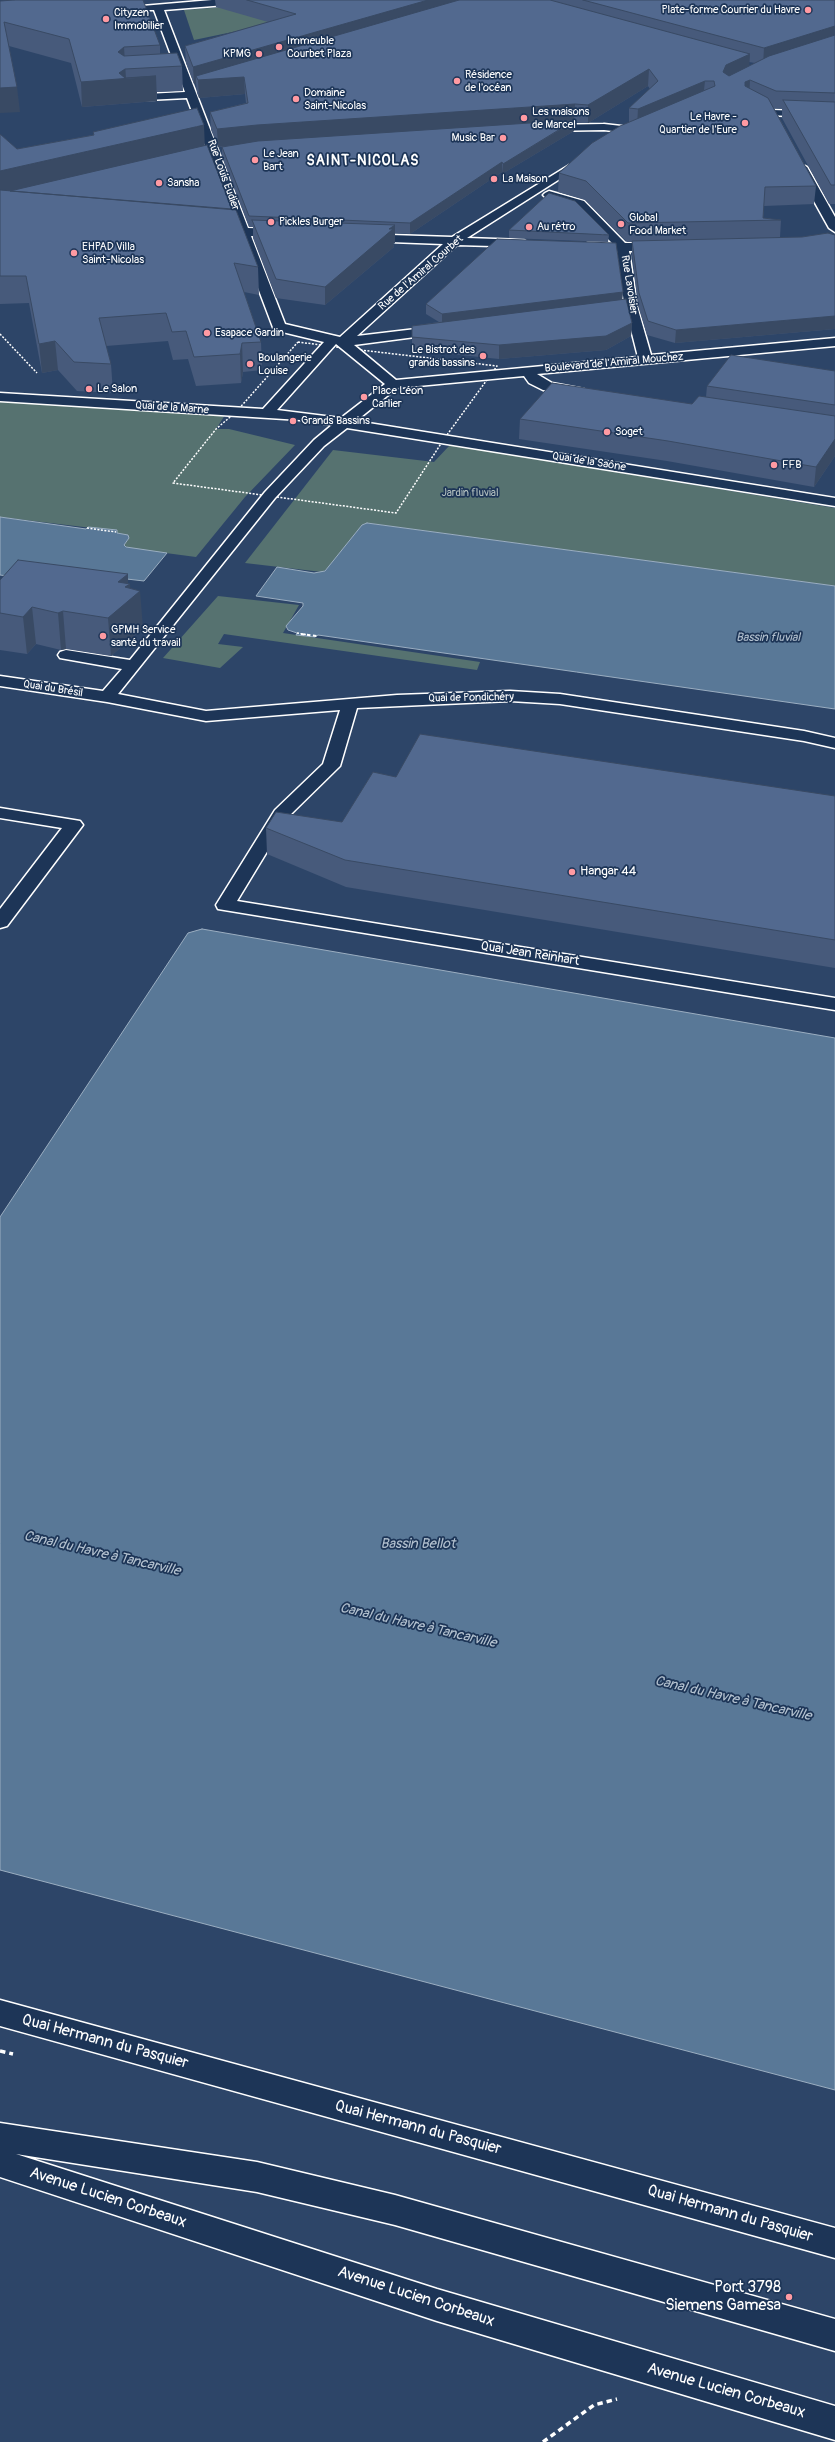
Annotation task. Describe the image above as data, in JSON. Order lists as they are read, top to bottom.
{
  "streets": {
    "street": [
      "Rue Louis Eudier",
      "Rue de l'Amiral Courbet",
      "Rue Lavoisier",
      "Boulevard de l'Amiral Mouchez",
      "Quai de la Marne",
      "Quai de la Saône",
      "Quai du Brésil",
      "Quai de Pondichéry",
      "Quai Jean Reinhart",
      "Quai Hermann du Pasquier",
      "Avenue Lucien Corbeaux"
    ]
  },
  "crossings": [
    ["Rue Louis Eudier", "Rue de l'Amiral Courbet"],
    ["Rue de l'Amiral Courbet", "Rue Lavoisier"],
    ["Rue de l'Amiral Courbet", "Quai de la Marne"],
    ["Rue Lavoisier", "Boulevard de l'Amiral Mouchez"],
    ["Quai de la Marne", "Quai de la Saône"],
    ["Quai du Brésil", "Quai de Pondichéry"],
    ["Quai de Pondichéry", "Quai Jean Reinhart"]
  ],
  "districts": ["SAINT-NICOLAS"],
  "water": ["Bassin fluvial", "Bassin Bellot", "Canal du Havre à Tancarville"],
  "parks": ["Jardin fluvial"],
  "places": [
    "Plate-forme Courrier du Havre",
    "Cityzen Immobilier",
    "Immeuble Courbet Plaza",
    "KPMG",
    "Résidence de l'océan",
    "Domaine Saint-Nicolas",
    "Les maisons de Marcel",
    "Le Havre - Quartier de l'Eure",
    "Music Bar",
    "Le Jean Bart",
    "La Maison",
    "Sansha",
    "Pickles Burger",
    "Global Food Market",
    "Au rétro",
    "EHPAD Villa Saint-Nicolas",
    "Esapace Gardin",
    "Le Bistrot des grands bassins",
    "Boulangerie Louise",
    "Le Salon",
    "Place Léon Carlier",
    "Grands Bassins",
    "Soget",
    "FFB",
    "GPMH Service santé du travail",
    "Hangar 44",
    "Port 3798 Siemens Gamesa"
  ]
}
